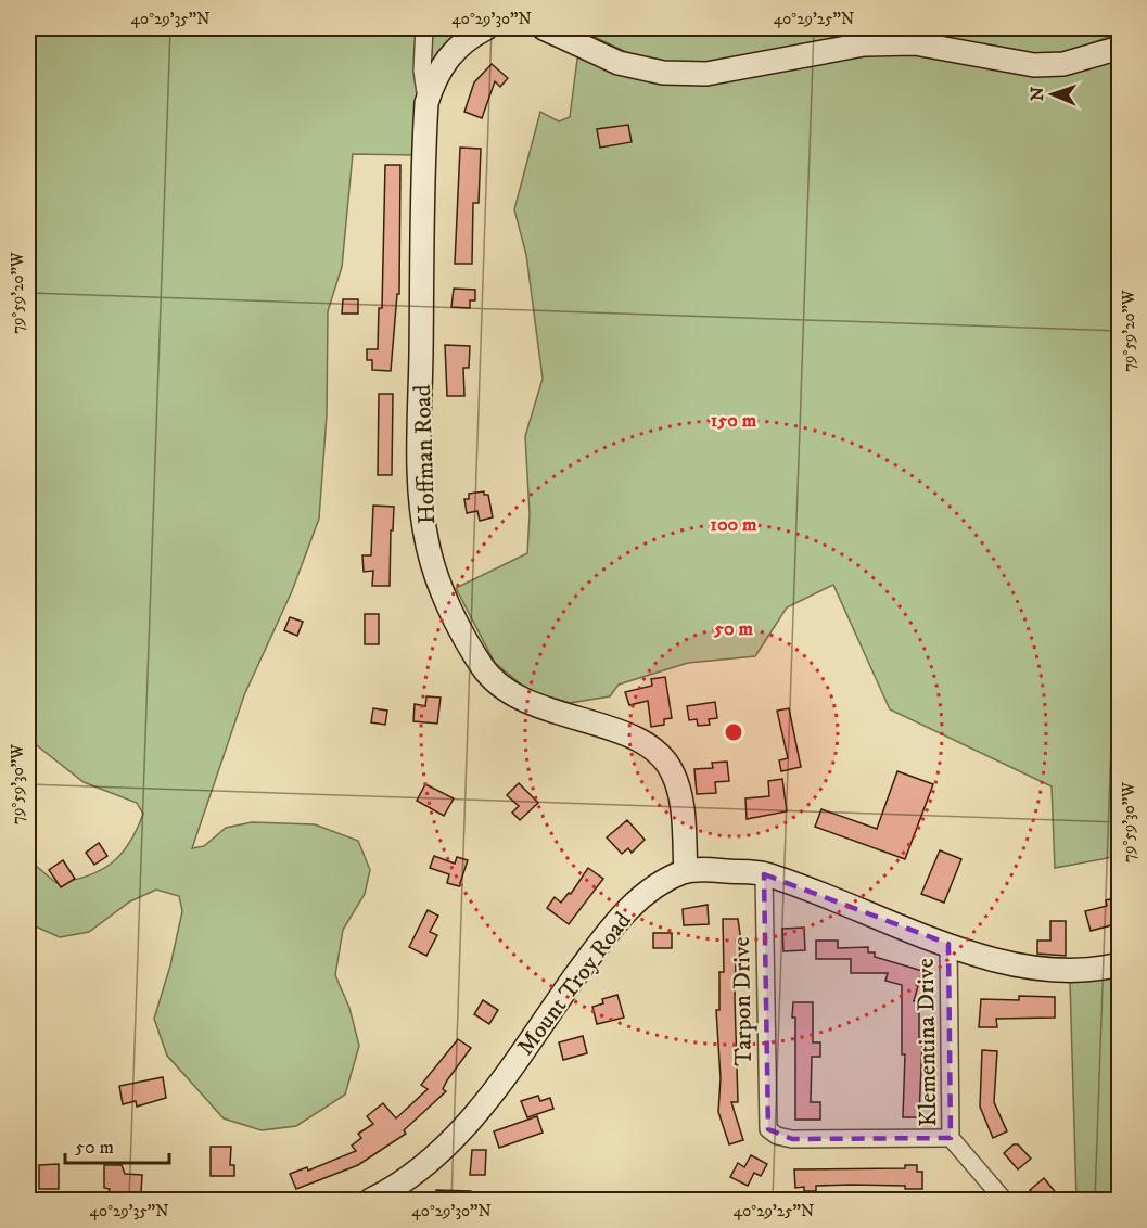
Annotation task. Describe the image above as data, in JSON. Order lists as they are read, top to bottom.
{
  "streets": {
    "street": [
      "Hoffman Road",
      "Mount Troy Road",
      "Tarpon Drive",
      "Klementina Drive"
    ]
  },
  "crossings": [
    ["Hoffman Road", "Mount Troy Road"],
    ["Mount Troy Road", "Tarpon Drive"],
    ["Mount Troy Road", "Klementina Drive"],
    ["Tarpon Drive", "Klementina Drive"]
  ],
  "scale_bar": "50 m",
  "north": "left",
  "coordinates": [
    "40°29'35\"N",
    "40°29'30\"N",
    "40°29'25\"N",
    "79°59'20\"W",
    "79°59'30\"W"
  ],
  "rings": ["150 m", "100 m", "50 m"]
}
